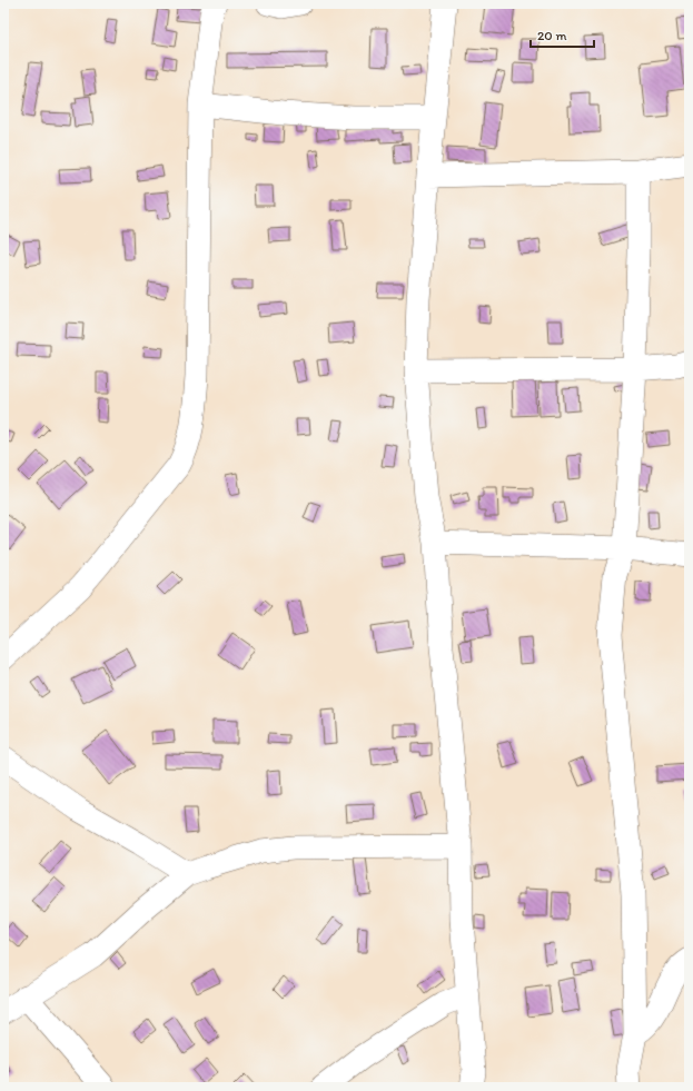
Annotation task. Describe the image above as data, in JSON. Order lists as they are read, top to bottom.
{
  "scale_bar": "20 m"
}
